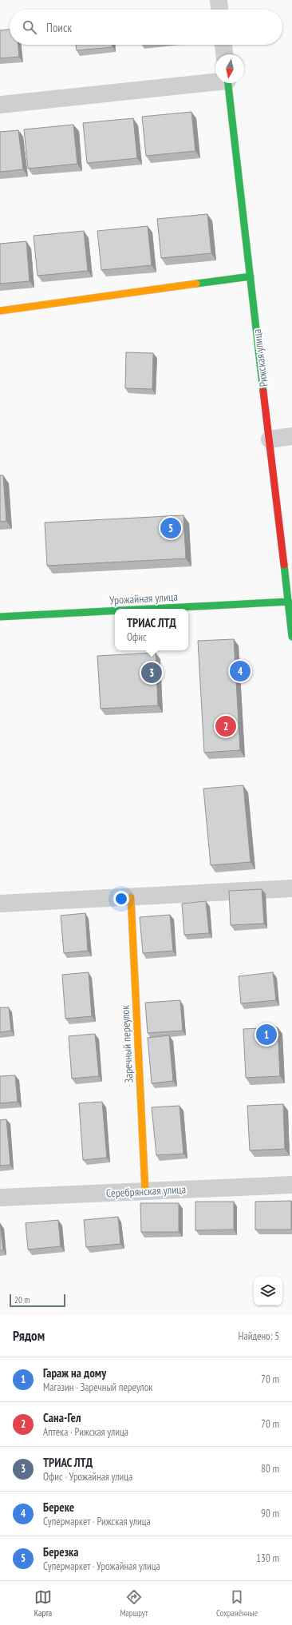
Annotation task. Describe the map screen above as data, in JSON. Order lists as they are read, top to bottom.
{
  "streets": {
    "street": [
      "Рижская улица",
      "Урожайная улица",
      "Заречный переулок",
      "Серебрянская улица"
    ]
  },
  "crossings": [
    ["Рижская улица", "Урожайная улица"],
    ["Заречный переулок", "Серебрянская улица"]
  ],
  "scale_bar": "20 m",
  "north": "bottom",
  "page": {
    "search": "Поиск",
    "pins": [
      "5",
      "4",
      "3",
      "2",
      "1"
    ],
    "popup": ["ТРИАС ЛТД", "Офис"],
    "scale": "20 m",
    "heading": ["Рядом", "Найдено: 5"],
    "list": [
      {
        "mark": "1",
        "name": "Гараж на дому",
        "note": "Магазин · Заречный переулок",
        "value": "70 m"
      },
      {
        "mark": "2",
        "name": "Сана-Гел",
        "note": "Аптека · Рижская улица",
        "value": "70 m"
      },
      {
        "mark": "3",
        "name": "ТРИАС ЛТД",
        "note": "Офис · Урожайная улица",
        "value": "80 m"
      },
      {
        "mark": "4",
        "name": "Береке",
        "note": "Супермаркет · Рижская улица",
        "value": "90 m"
      },
      {
        "mark": "5",
        "name": "Березка",
        "note": "Супермаркет · Урожайная улица",
        "value": "130 m"
      }
    ],
    "nav": ["Карта", "Маршрут", "Сохранённые"]
  }
}
